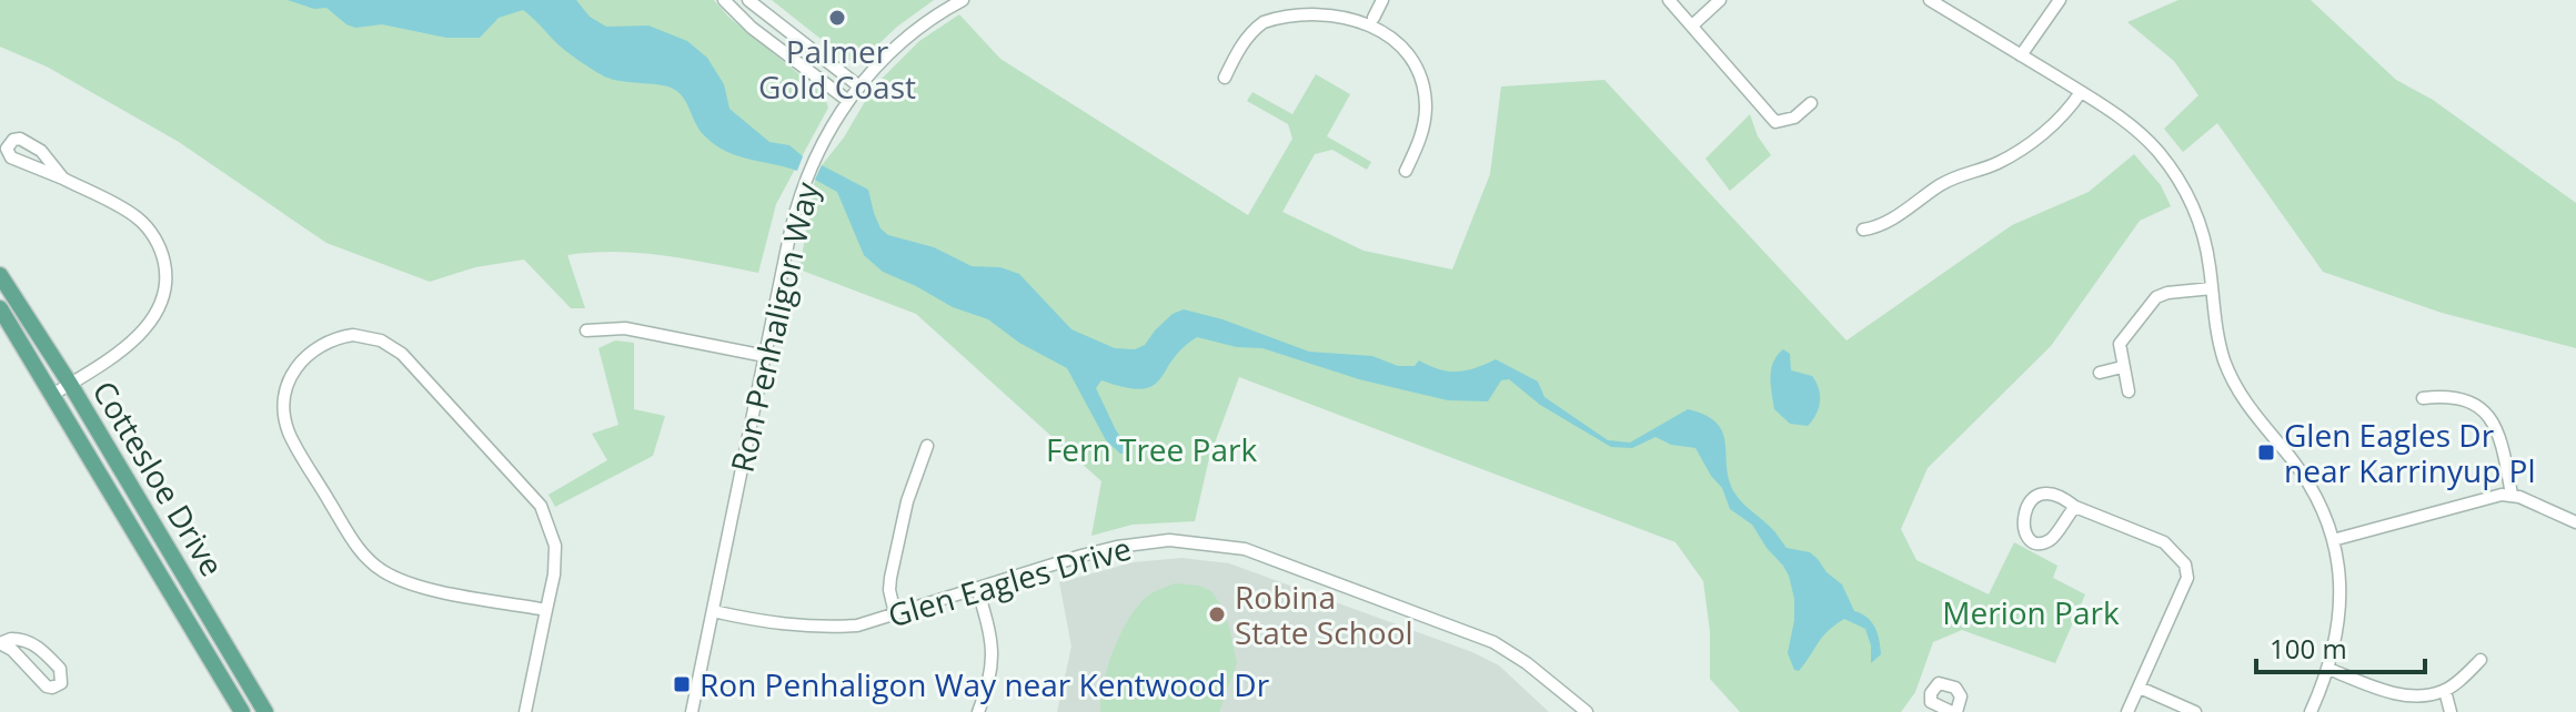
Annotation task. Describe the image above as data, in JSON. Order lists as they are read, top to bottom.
{
  "streets": {
    "main road": ["Cottesloe Drive"],
    "street": ["Ron Penhaligon Way", "Glen Eagles Drive"]
  },
  "crossings": [
    ["Ron Penhaligon Way", "Glen Eagles Drive"]
  ],
  "parks": ["Fern Tree Park", "Merion Park"],
  "places": {
    "other": ["Palmer Gold Coast", "Robina State School"],
    "transit": ["Glen Eagles Dr near Karrinyup Pl", "Ron Penhaligon Way near Kentwood Dr"]
  },
  "scale_bar": "100 m"
}
